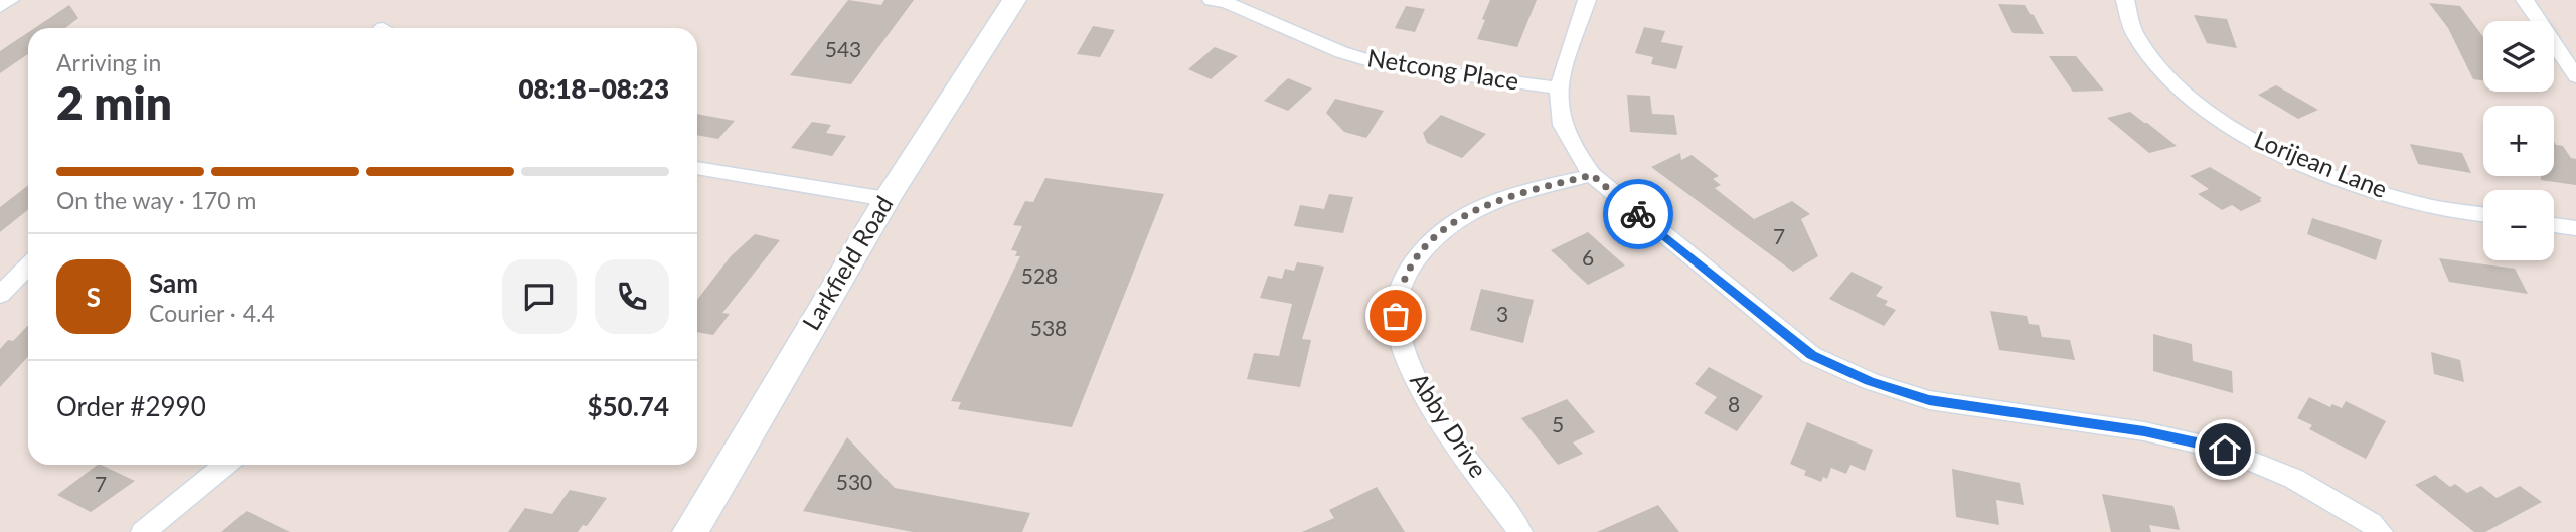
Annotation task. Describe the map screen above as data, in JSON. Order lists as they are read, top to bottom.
{
  "streets": {
    "main road": ["Larkfield Road"],
    "street": ["Netcong Place", "Lorijean Lane", "Abby Drive"]
  },
  "house_numbers": [
    "543",
    "7",
    "6",
    "528",
    "3",
    "538",
    "8",
    "5",
    "530",
    "7"
  ],
  "page": {
    "map_buttons": ["+", "−"],
    "heading": ["2 min", "Arriving in", "08:18–08:23"],
    "panel": [
      "Sam",
      "Courier · 4.4",
      "Order #2990",
      "$50.74"
    ],
    "bar": "On the way · 170 m",
    "round": "S"
  }
}
